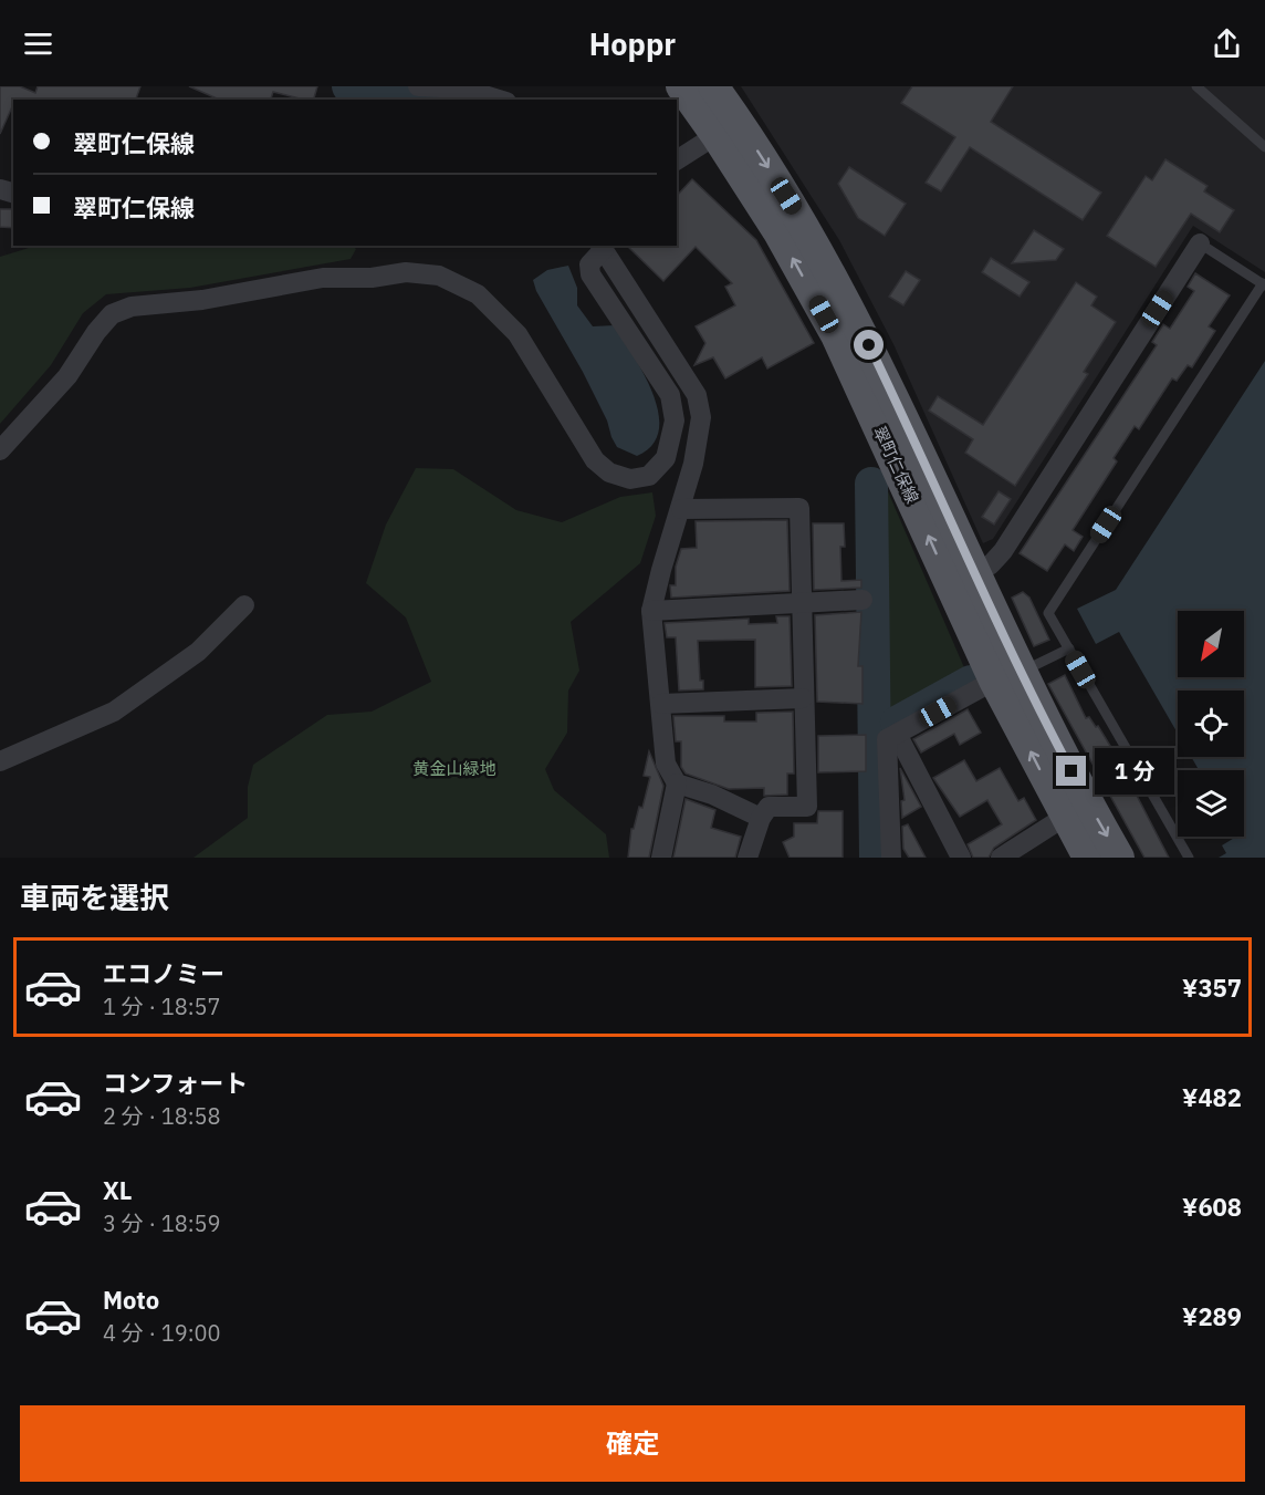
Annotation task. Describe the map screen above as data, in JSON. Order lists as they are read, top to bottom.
{
  "streets": {
    "main road": ["翠町仁保線"]
  },
  "parks": ["黄金山緑地"],
  "north": "bottom left",
  "page": {
    "header": "Hoppr",
    "banner": ["翠町仁保線", "翠町仁保線"],
    "bubble": "1 分",
    "heading": "車両を選択",
    "list": [
      {
        "name": "エコノミー",
        "note": "1 分 · 18:57",
        "value": "¥357"
      },
      {
        "name": "コンフォート",
        "note": "2 分 · 18:58",
        "value": "¥482"
      },
      {
        "name": "XL",
        "note": "3 分 · 18:59",
        "value": "¥608"
      },
      {
        "name": "Moto",
        "note": "4 分 · 19:00",
        "value": "¥289"
      }
    ],
    "buttons": "確定"
  }
}
